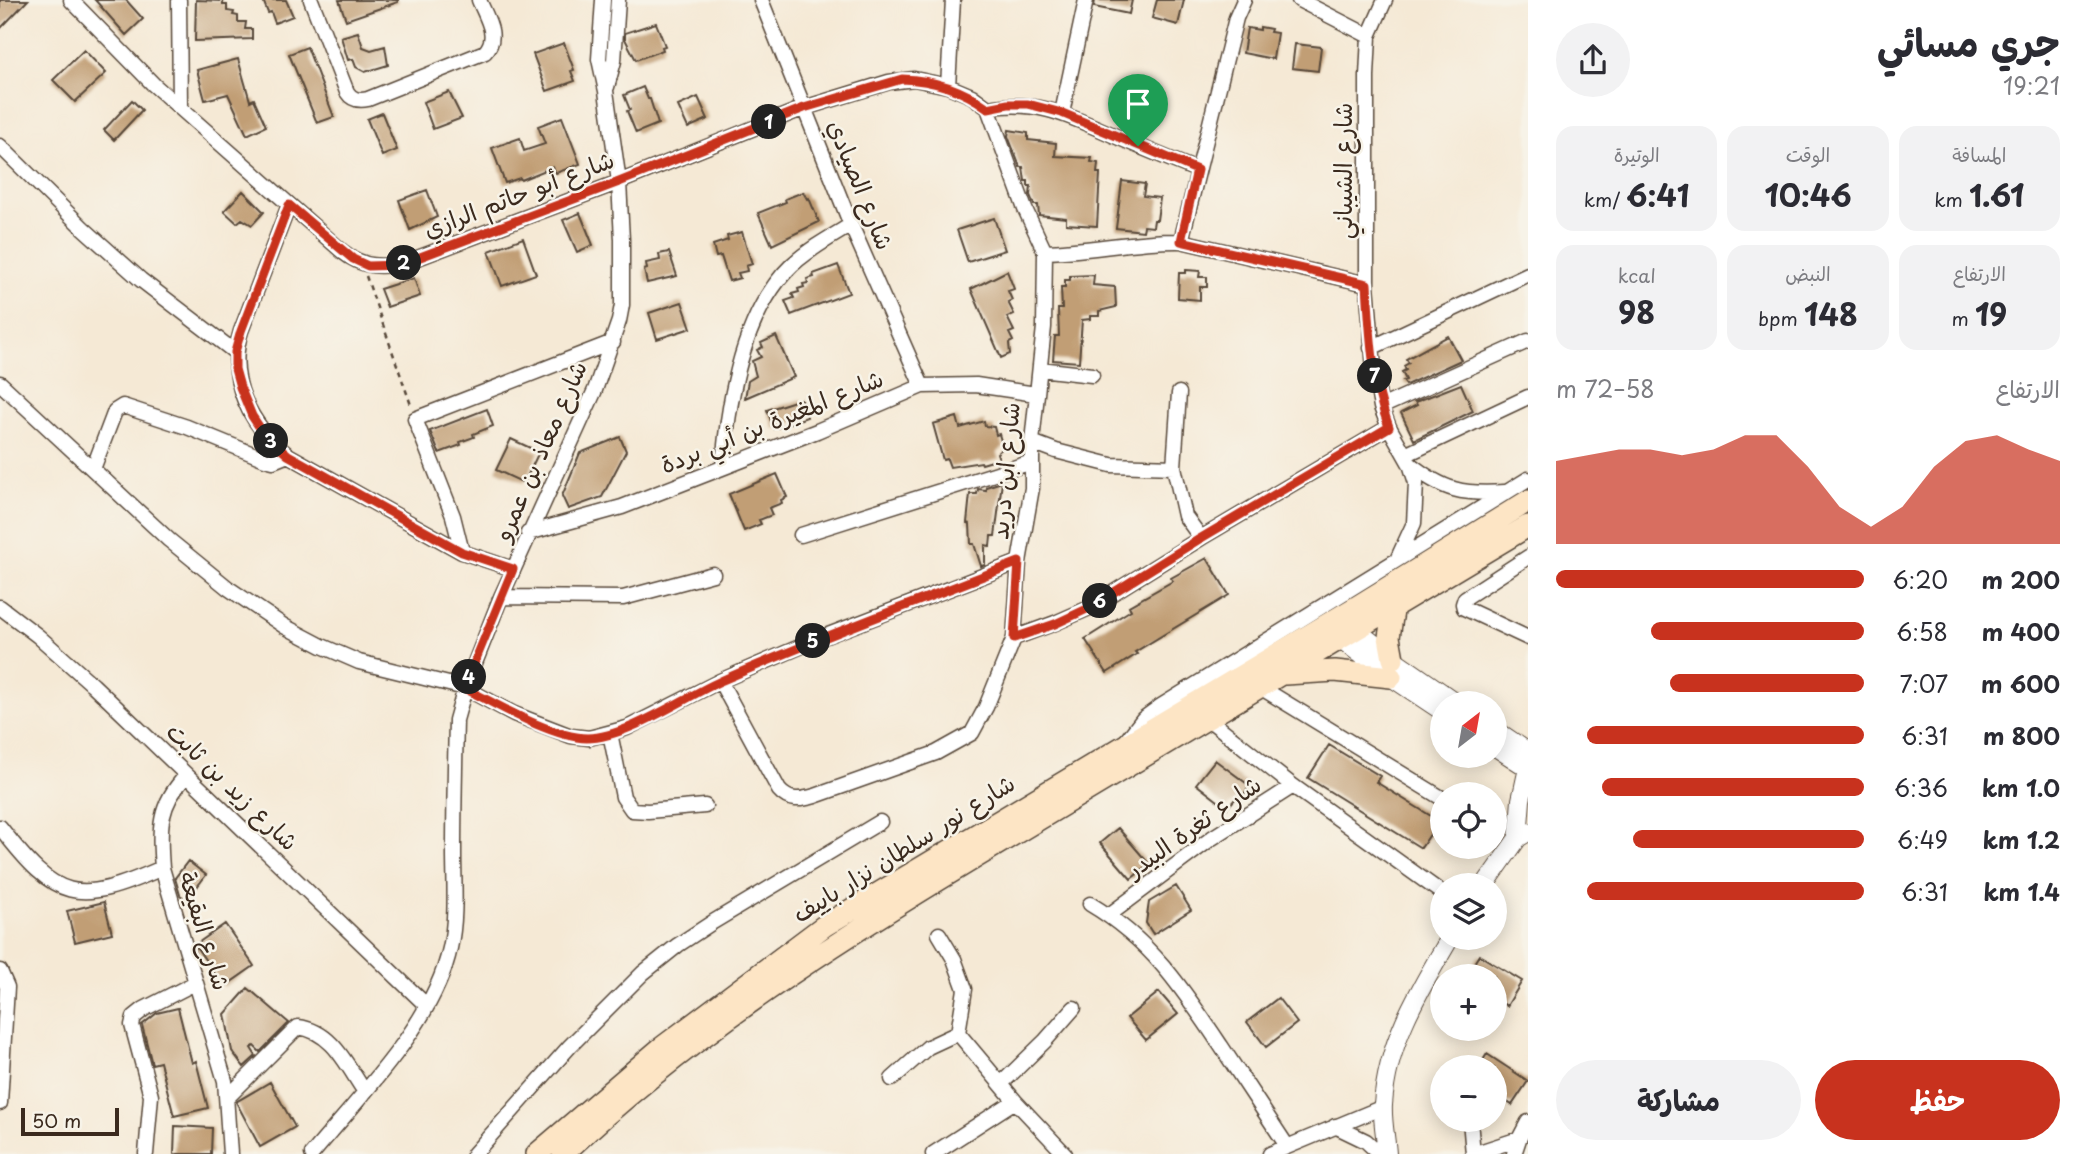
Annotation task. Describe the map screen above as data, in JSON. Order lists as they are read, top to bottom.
{
  "streets": {
    "main road": ["شارع نور سلطان نزار باييف"],
    "street": [
      "شارع الشيباني",
      "شارع الصيادي",
      "شارع أبو حاتم الرازي",
      "شارع المغيرة بن أبي بردة",
      "شارع معاذ بن عمرو",
      "شارع ابن دريد",
      "شارع زيد بن ثابت",
      "شارع ثغرة البيدر",
      "شارع البقيعة"
    ]
  },
  "crossings": [
    ["شارع الصيادي", "شارع أبو حاتم الرازي"],
    ["شارع الصيادي", "شارع المغيرة بن أبي بردة"],
    ["شارع أبو حاتم الرازي", "شارع معاذ بن عمرو"],
    ["شارع أبو حاتم الرازي", "شارع ابن دريد"],
    ["شارع المغيرة بن أبي بردة", "شارع معاذ بن عمرو"],
    ["شارع المغيرة بن أبي بردة", "شارع ابن دريد"],
    ["شارع معاذ بن عمرو", "شارع زيد بن ثابت"]
  ],
  "scale_bar": "50 m",
  "north": "top right",
  "page": {
    "heading": ["جري مسائي", "19:21"],
    "pins": [
      "1",
      "2",
      "7",
      "3",
      "6",
      "5",
      "4"
    ],
    "stats": [
      ["المسافة", "1.61 km"],
      ["الوقت", "10:46"],
      ["الوتيرة", "6:41 /km"],
      ["الارتفاع", "19 m"],
      ["النبض", "148 bpm"],
      ["kcal", "98"]
    ],
    "chart": ["الارتفاع", "58–72 m"],
    "list": [
      {
        "name": "200 m",
        "note": "6:20"
      },
      {
        "name": "400 m",
        "note": "6:58"
      },
      {
        "name": "600 m",
        "note": "7:07"
      },
      {
        "name": "800 m",
        "note": "6:31"
      },
      {
        "name": "1.0 km",
        "note": "6:36"
      },
      {
        "name": "1.2 km",
        "note": "6:49"
      },
      {
        "name": "1.4 km",
        "note": "6:31"
      }
    ],
    "map_buttons": ["+", "−"],
    "buttons": ["حفظ", "مشاركة"],
    "scale": "50 m"
  }
}
